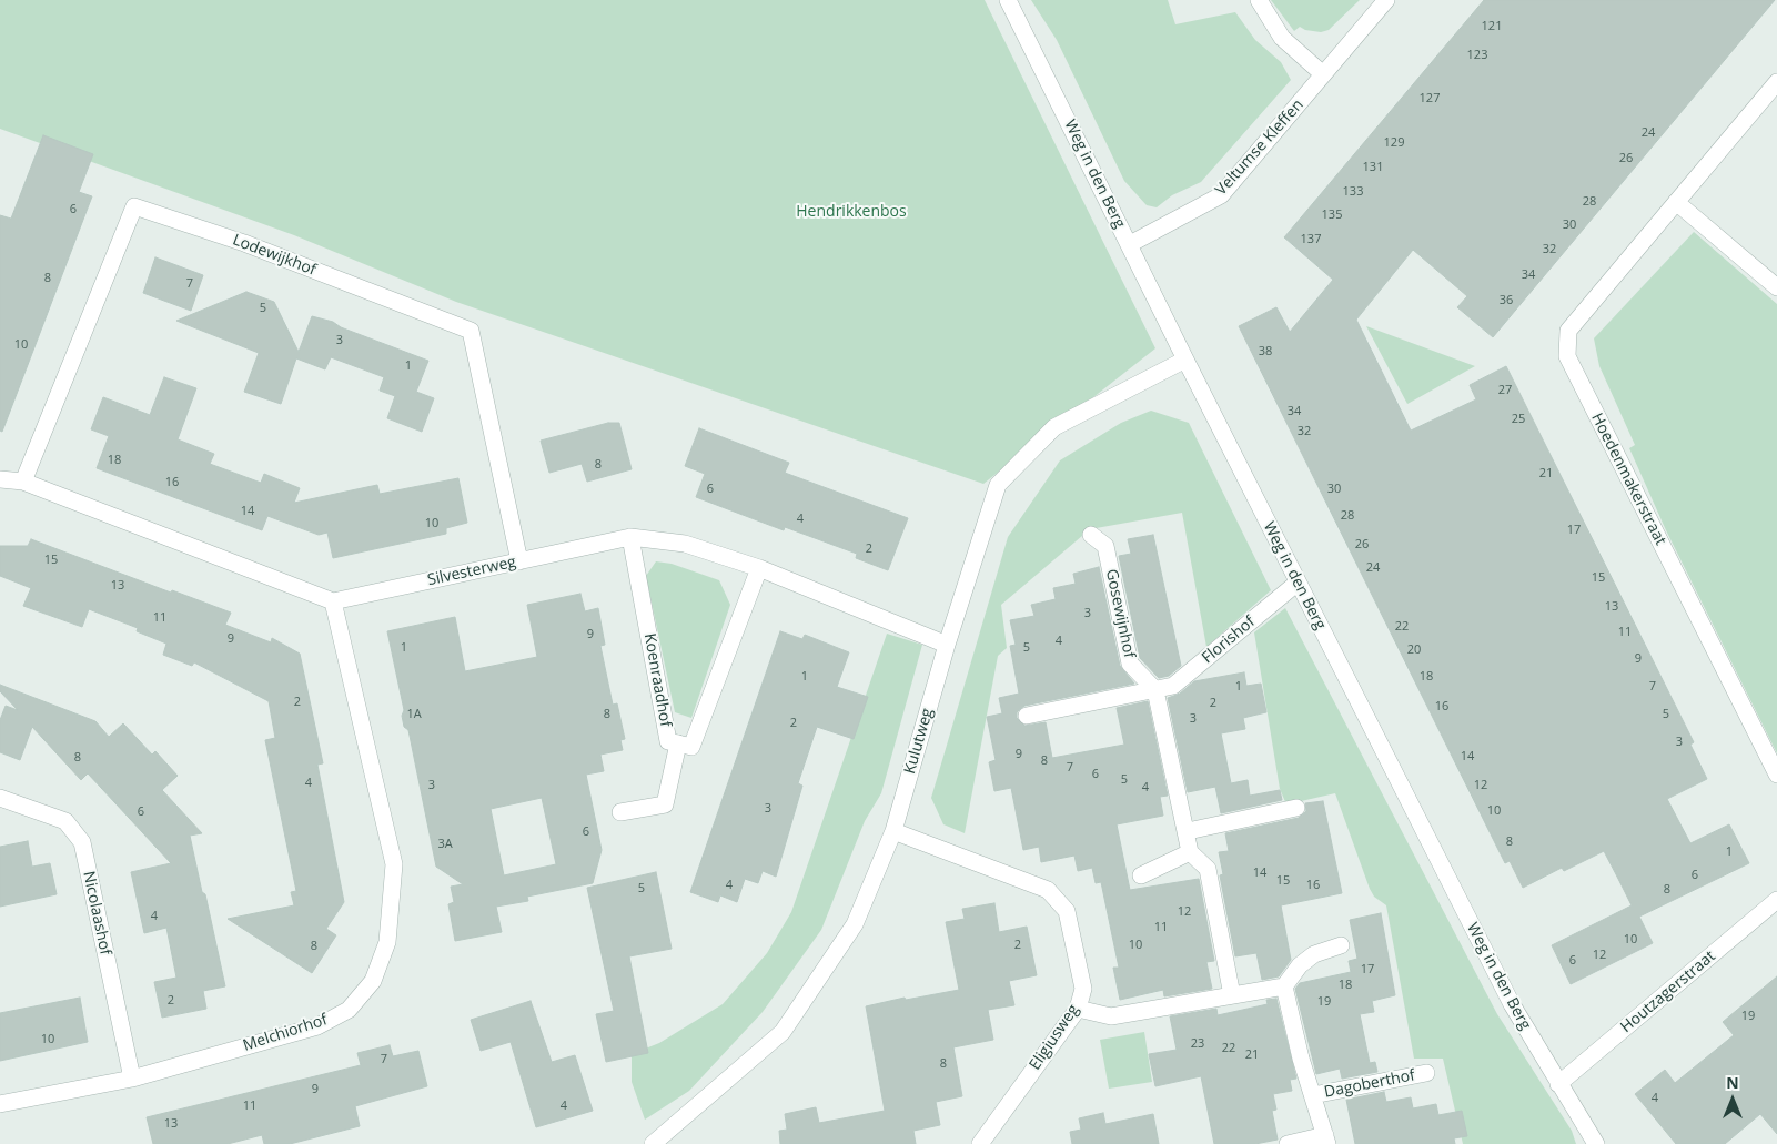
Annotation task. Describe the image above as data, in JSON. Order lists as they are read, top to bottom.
{
  "streets": {
    "street": [
      "Veltumse Kleffen",
      "Weg in den Berg",
      "Lodewijkhof",
      "Hoedenmakerstraat",
      "Silvesterweg",
      "Gosewijnhof",
      "Florishof",
      "Koenraadhof",
      "Kulutweg",
      "Nicolaashof",
      "Houtzagerstraat",
      "Melchiorhof",
      "Eligiusweg",
      "Dagoberthof"
    ]
  },
  "crossings": [
    ["Veltumse Kleffen", "Weg in den Berg"],
    ["Weg in den Berg", "Florishof"],
    ["Weg in den Berg", "Kulutweg"],
    ["Weg in den Berg", "Houtzagerstraat"],
    ["Lodewijkhof", "Silvesterweg"],
    ["Silvesterweg", "Koenraadhof"],
    ["Silvesterweg", "Kulutweg"],
    ["Silvesterweg", "Melchiorhof"],
    ["Gosewijnhof", "Florishof"],
    ["Kulutweg", "Eligiusweg"],
    ["Nicolaashof", "Melchiorhof"]
  ],
  "parks": ["Hendrikkenbos"],
  "house_numbers": [
    "121",
    "123",
    "127",
    "24",
    "129",
    "26",
    "131",
    "133",
    "28",
    "6",
    "135",
    "30",
    "137",
    "32",
    "34",
    "8",
    "7",
    "36",
    "5",
    "3",
    "10",
    "38",
    "1",
    "27",
    "34",
    "25",
    "32",
    "18",
    "8",
    "21",
    "16",
    "6",
    "30",
    "14",
    "28",
    "4",
    "10",
    "17",
    "26",
    "2",
    "15",
    "24",
    "15",
    "13",
    "13",
    "3",
    "11",
    "22",
    "11",
    "9",
    "9",
    "4",
    "1",
    "5",
    "20",
    "9",
    "1",
    "18",
    "1",
    "7",
    "2",
    "2",
    "16",
    "1A",
    "8",
    "5",
    "3",
    "2",
    "3",
    "9",
    "14",
    "8",
    "8",
    "7",
    "6",
    "5",
    "4",
    "3",
    "12",
    "4",
    "3",
    "10",
    "6",
    "6",
    "8",
    "3A",
    "1",
    "14",
    "6",
    "15",
    "4",
    "16",
    "5",
    "8",
    "12",
    "4",
    "11",
    "10",
    "2",
    "10",
    "8",
    "12",
    "6",
    "17",
    "18",
    "2",
    "19",
    "19",
    "10",
    "23",
    "22",
    "21",
    "7",
    "8",
    "9",
    "4",
    "11",
    "4",
    "13"
  ],
  "north": "top"
}
